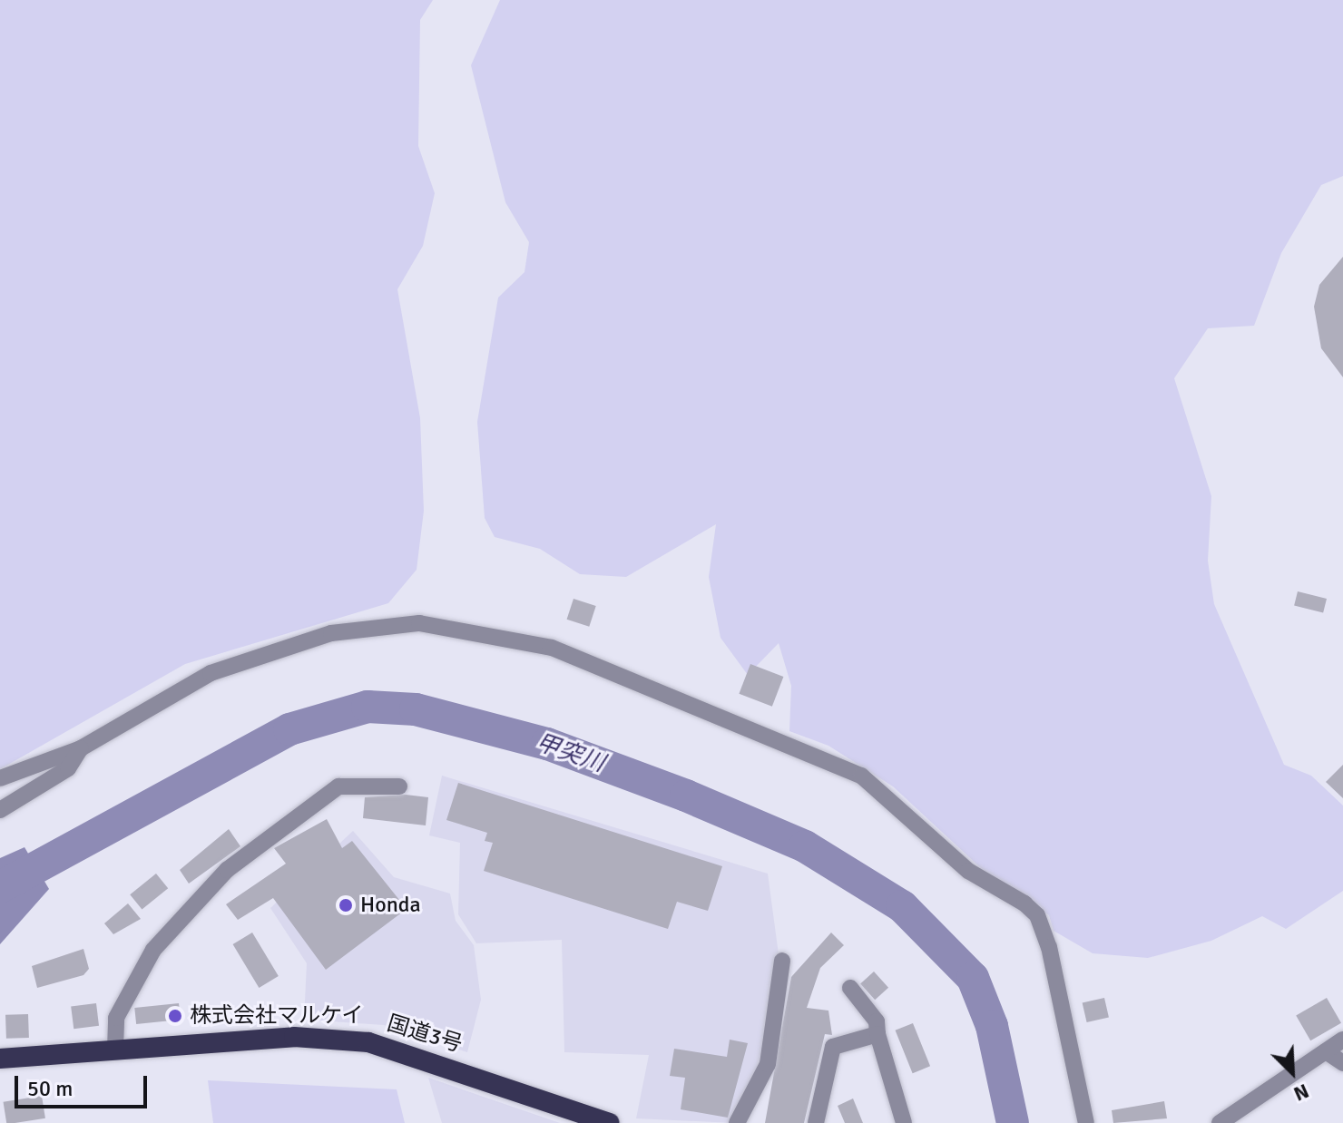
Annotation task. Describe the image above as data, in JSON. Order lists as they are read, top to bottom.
{
  "streets": {
    "highway": ["国道3号"]
  },
  "water": ["甲突川"],
  "places": ["Honda", "株式会社マルケイ"],
  "scale_bar": "50 m",
  "north": "bottom right"
}
